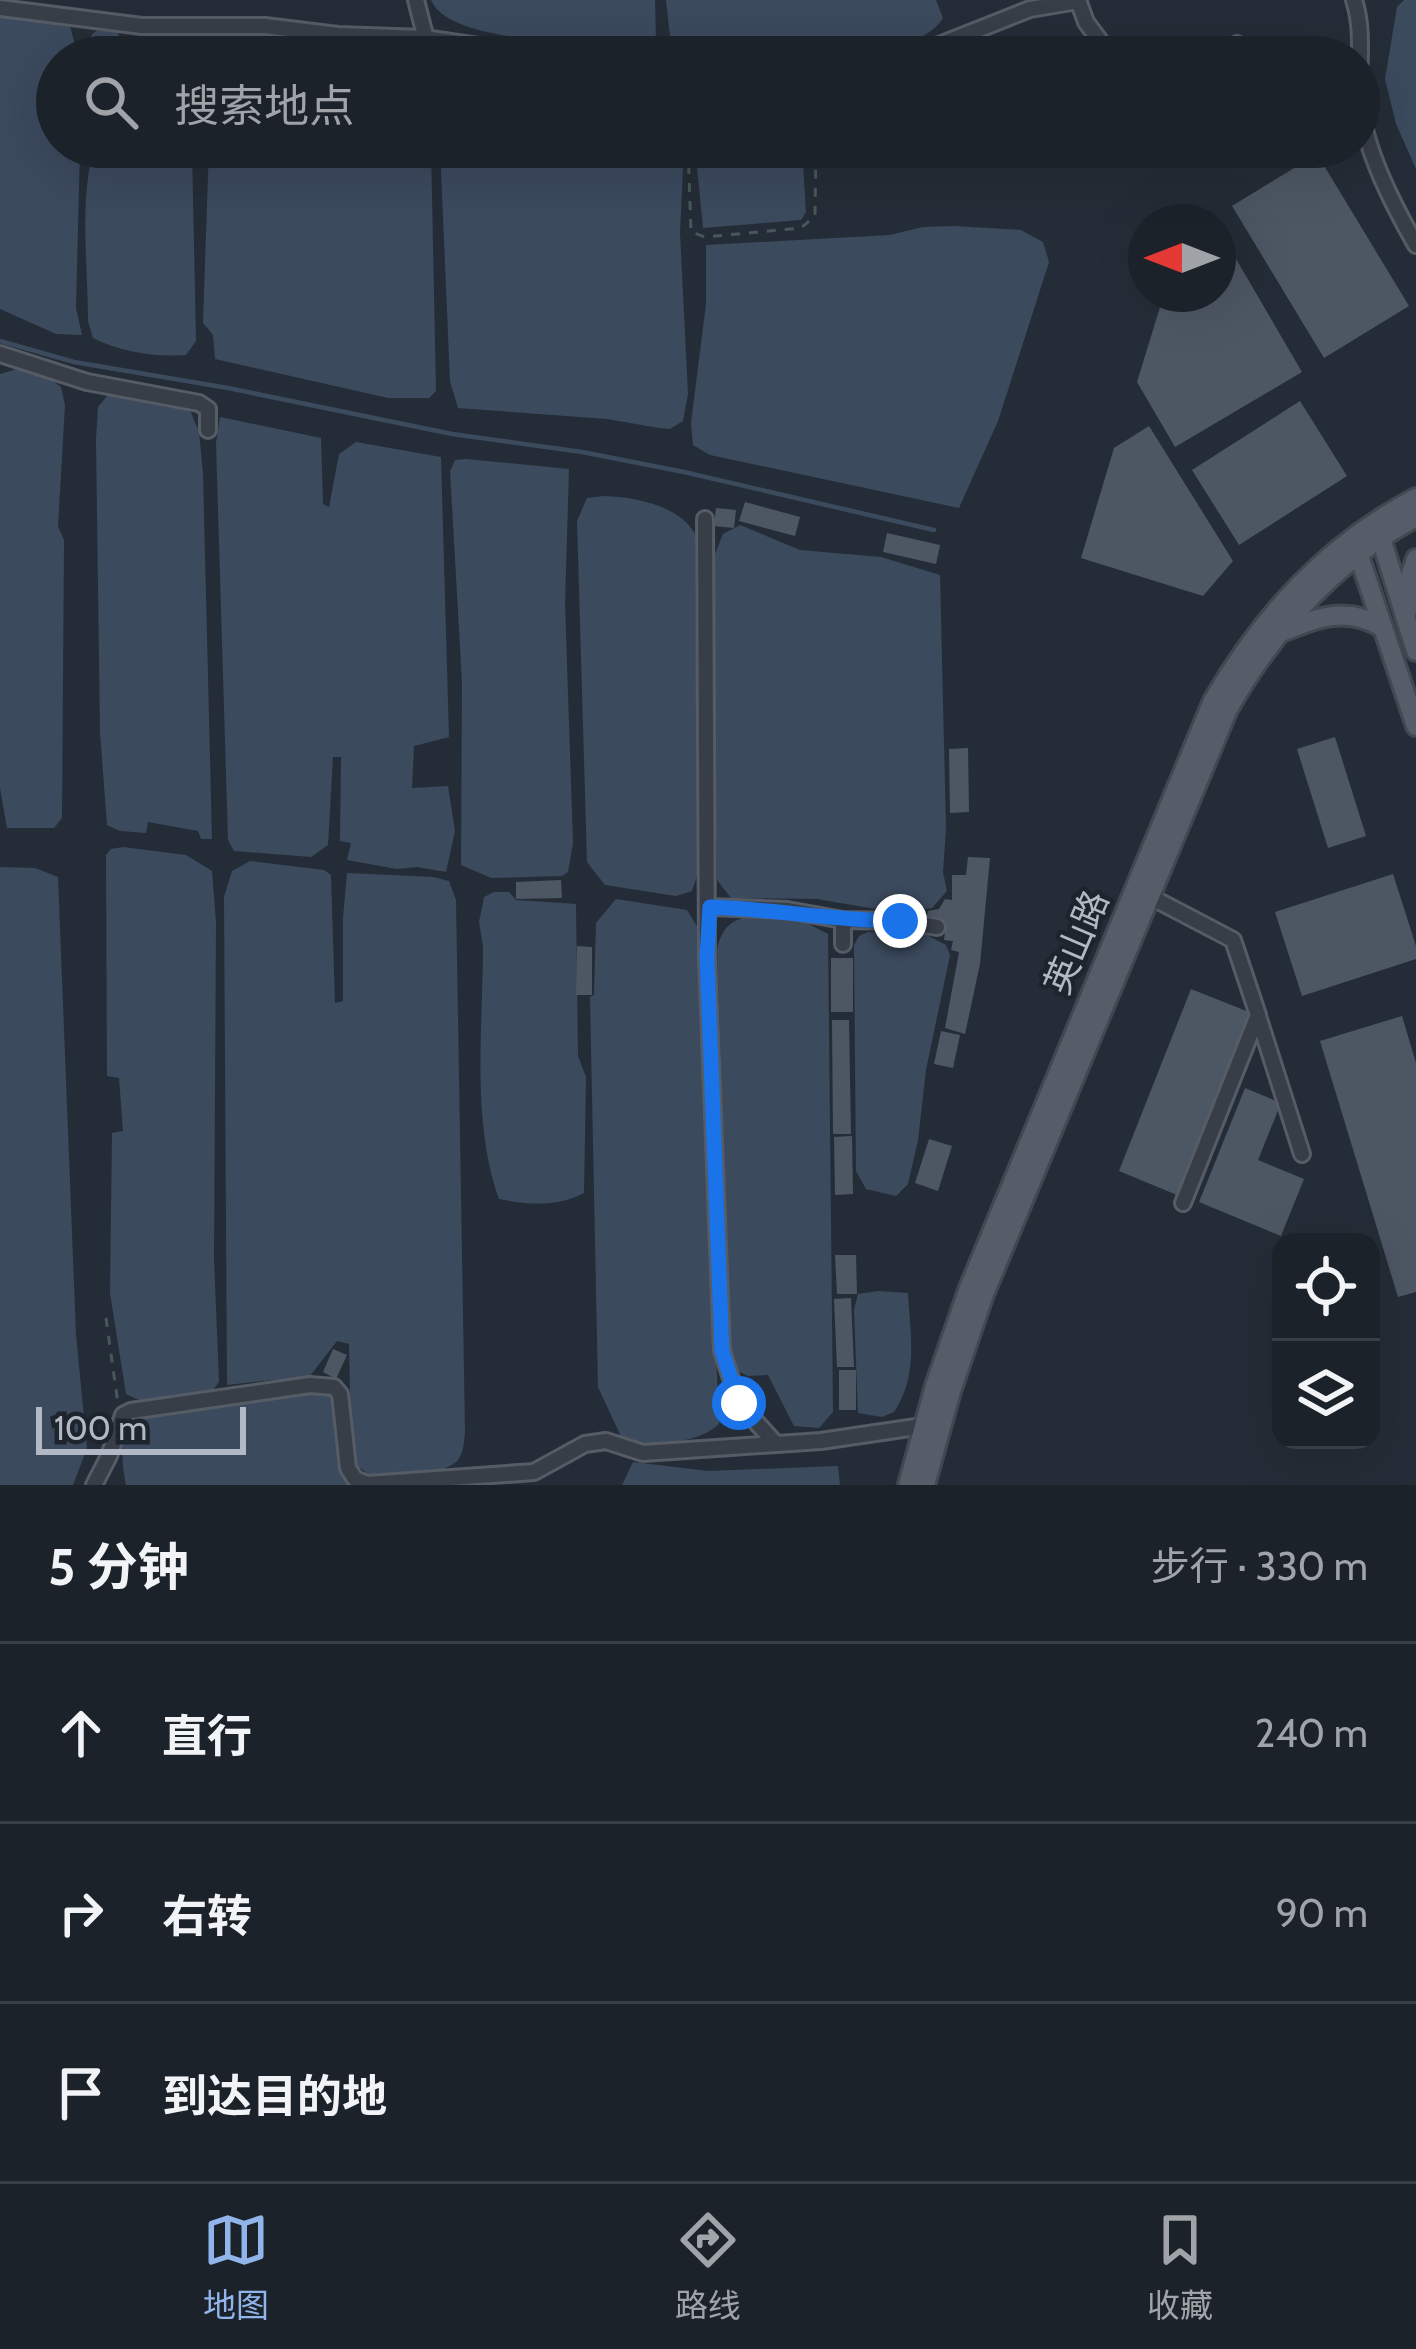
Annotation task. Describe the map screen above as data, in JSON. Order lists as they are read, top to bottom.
{
  "streets": {
    "main road": ["英山路"]
  },
  "scale_bar": "100 m",
  "north": "left",
  "page": {
    "search": "搜索地点",
    "scale": "100 m",
    "heading": ["5 分钟", "步行 · 330 m"],
    "list": [
      ["直行", "240 m"],
      ["右转", "90 m"],
      "到达目的地"
    ],
    "nav": ["地图", "路线", "收藏"]
  }
}
